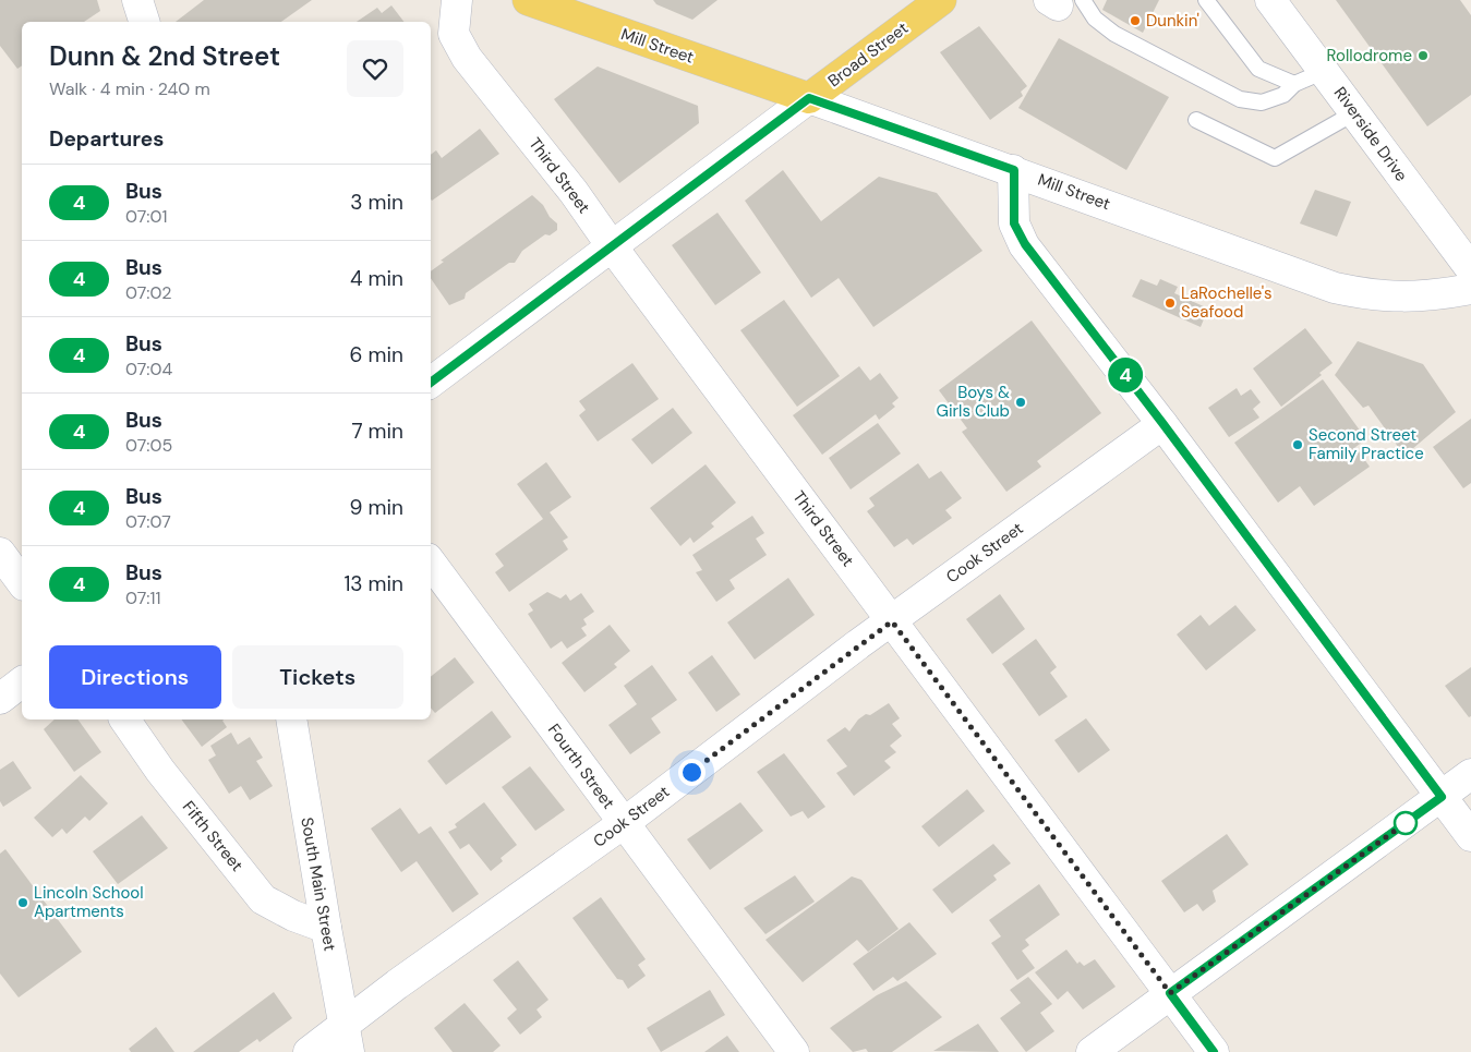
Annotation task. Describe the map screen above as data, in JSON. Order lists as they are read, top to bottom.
{
  "streets": {
    "main road": ["Mill Street", "Broad Street"],
    "street": [
      "Riverside Drive",
      "Third Street",
      "Cook Street",
      "Fourth Street",
      "Fifth Street",
      "South Main Street"
    ]
  },
  "crossings": [
    ["Mill Street", "Broad Street"],
    ["Broad Street", "Third Street"],
    ["Third Street", "Cook Street"],
    ["Cook Street", "Fourth Street"],
    ["Cook Street", "South Main Street"],
    ["Fifth Street", "South Main Street"]
  ],
  "places": [
    "Dunkin'",
    "Rollodrome",
    "LaRochelle's Seafood",
    "Boys & Girls Club",
    "Second Street Family Practice",
    "Lincoln School Apartments"
  ],
  "lines": ["bus line 4"],
  "page": {
    "on_map": "4",
    "heading": [
      ["Dunn & 2nd Street", "Walk · 4 min · 240 m"],
      "Departures"
    ],
    "list": [
      {
        "mark": "4",
        "name": "Bus",
        "note": "07:01",
        "value": "3 min"
      },
      {
        "mark": "4",
        "name": "Bus",
        "note": "07:02",
        "value": "4 min"
      },
      {
        "mark": "4",
        "name": "Bus",
        "note": "07:04",
        "value": "6 min"
      },
      {
        "mark": "4",
        "name": "Bus",
        "note": "07:05",
        "value": "7 min"
      },
      {
        "mark": "4",
        "name": "Bus",
        "note": "07:07",
        "value": "9 min"
      },
      {
        "mark": "4",
        "name": "Bus",
        "note": "07:11",
        "value": "13 min"
      }
    ],
    "buttons": ["Directions", "Tickets"]
  }
}
